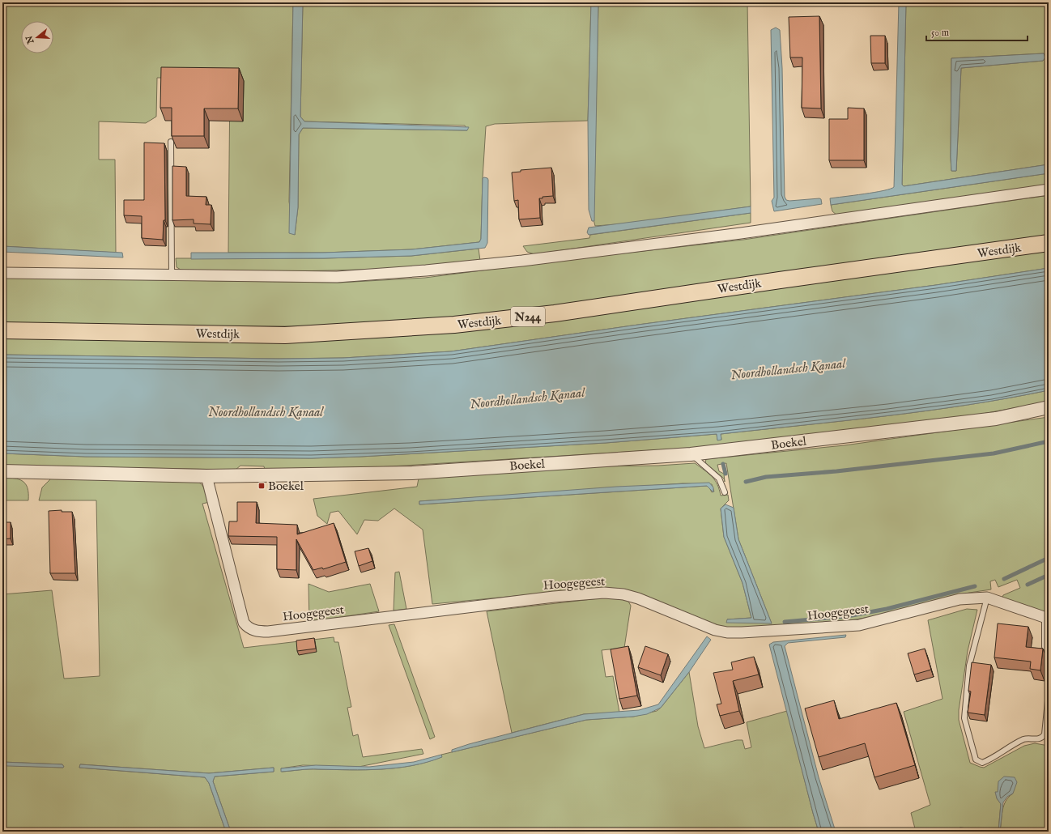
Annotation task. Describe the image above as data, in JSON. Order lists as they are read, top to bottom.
{
  "streets": {
    "main road": ["Westdijk", "N244"],
    "street": ["Boekel", "Hoogegeest"]
  },
  "crossings": [
    ["Boekel", "Hoogegeest"]
  ],
  "water": ["Noordhollandsch Kanaal"],
  "places": {
    "transit": ["Boekel"]
  },
  "scale_bar": "50 m",
  "north": "left"
}
